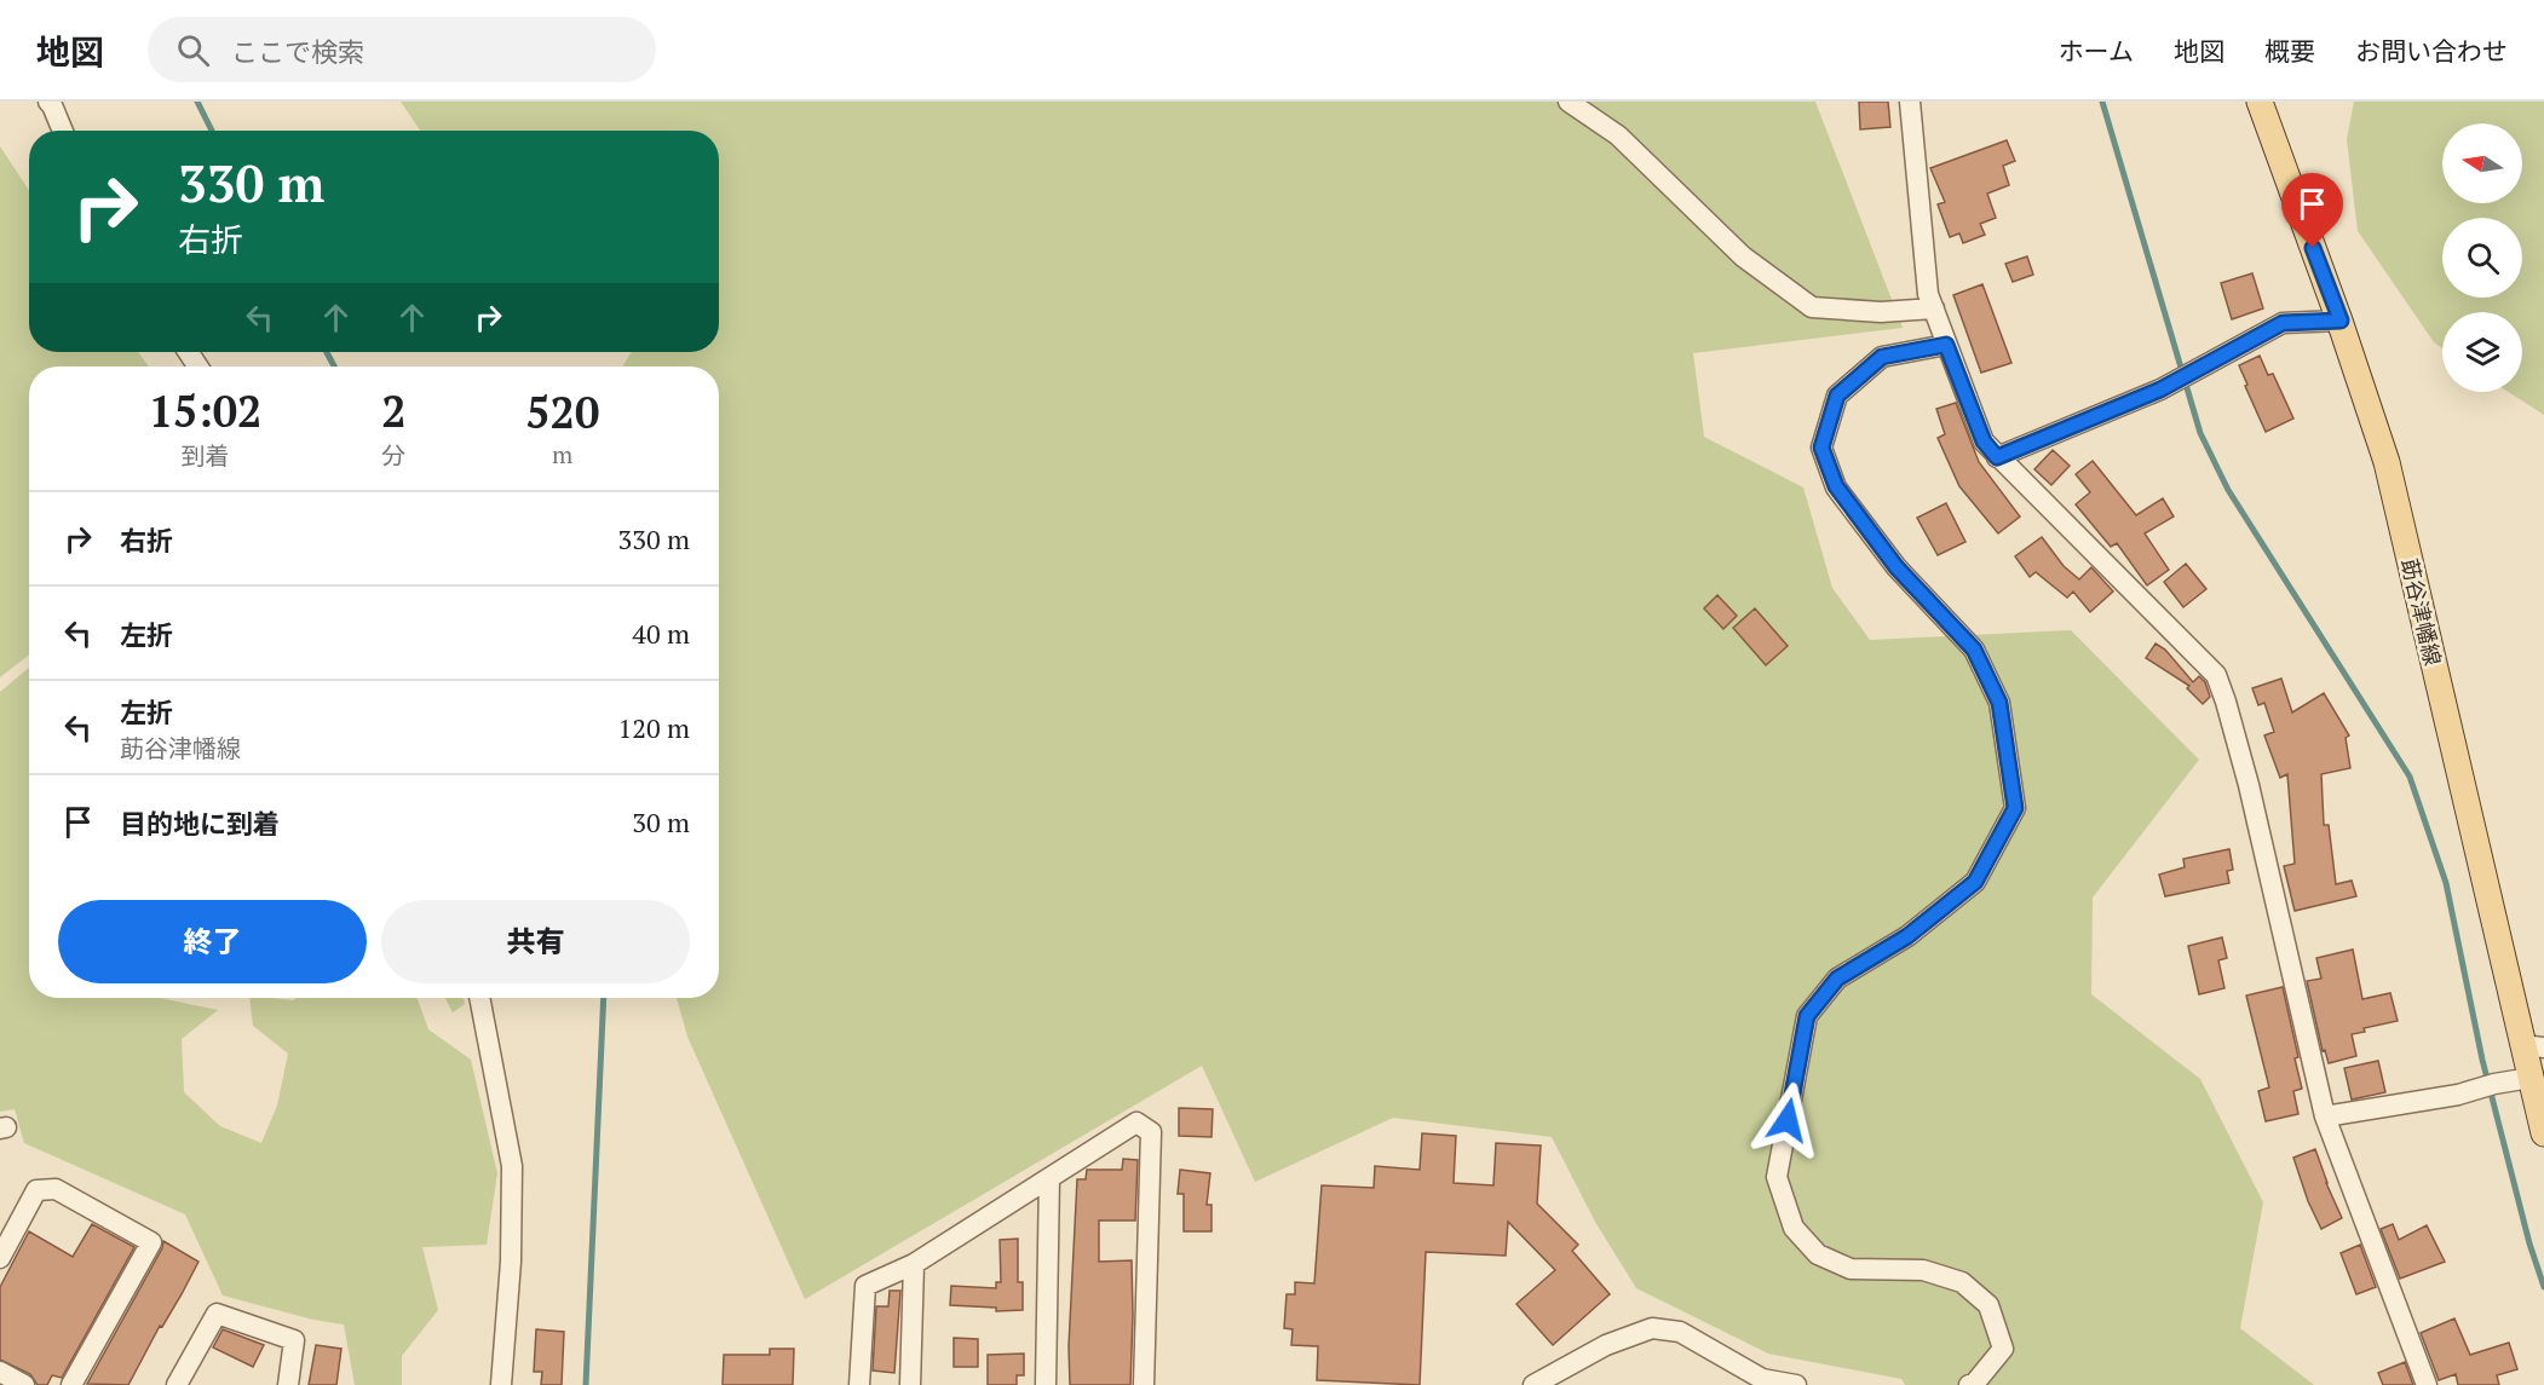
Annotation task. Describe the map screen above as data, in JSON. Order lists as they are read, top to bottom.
{
  "streets": {
    "main road": ["莇谷津幡線"]
  },
  "north": "left",
  "page": {
    "header": "地図",
    "search": "ここで検索",
    "nav": [
      "ホーム",
      "地図",
      "概要",
      "お問い合わせ"
    ],
    "turn": ["330 m", "右折"],
    "eta": [
      "15:02",
      "到着",
      "2",
      "分",
      "520",
      "m"
    ],
    "list": [
      {
        "name": "右折",
        "value": "330 m"
      },
      {
        "name": "左折",
        "value": "40 m"
      },
      {
        "name": "左折",
        "note": "莇谷津幡線",
        "value": "120 m"
      },
      {
        "name": "目的地に到着",
        "value": "30 m"
      }
    ],
    "buttons": ["終了", "共有"]
  }
}
